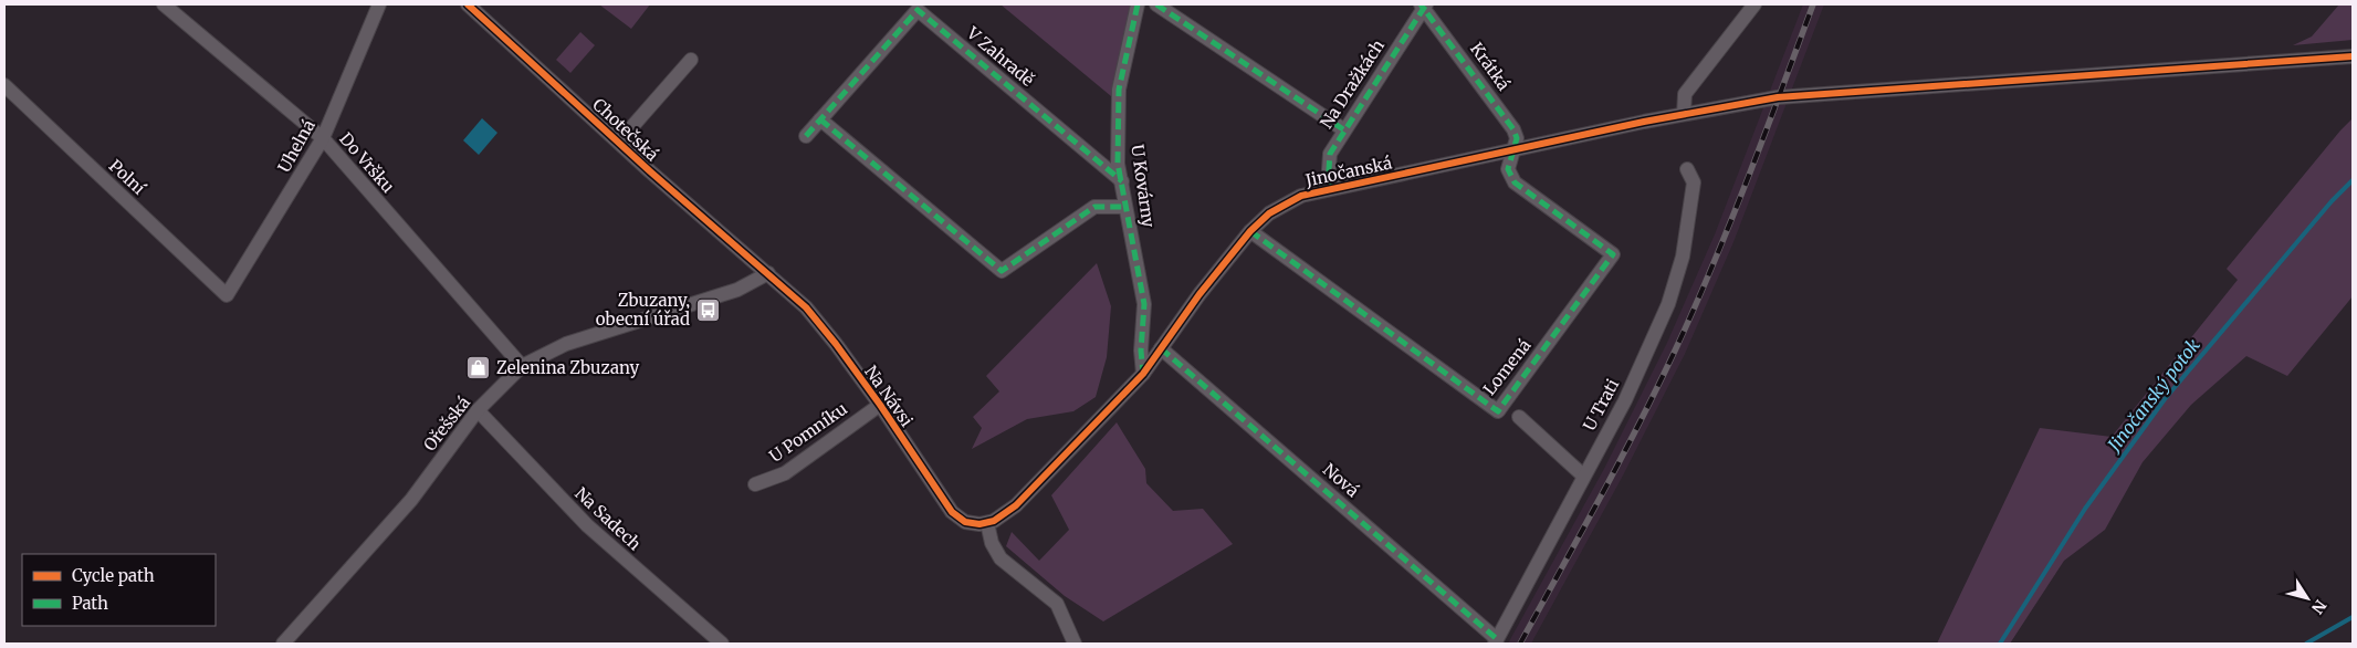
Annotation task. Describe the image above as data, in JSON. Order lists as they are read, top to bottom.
{
  "streets": {
    "street": [
      "V Zahradě",
      "Krátká",
      "Na Dražkách",
      "Chotečská",
      "Uhelná",
      "Do Vršku",
      "Jinočanská",
      "Polní",
      "U Kovárny",
      "Lomená",
      "Na Návsi",
      "U Trati",
      "Ořešská",
      "U Pomníku",
      "Nová",
      "Na Sadech"
    ]
  },
  "crossings": [
    ["V Zahradě", "U Kovárny"],
    ["Krátká", "Na Dražkách"],
    ["Krátká", "Jinočanská"],
    ["Krátká", "Lomená"],
    ["Na Dražkách", "Jinočanská"],
    ["Chotečská", "Na Návsi"],
    ["Chotečská", "Ořešská"],
    ["Uhelná", "Do Vršku"],
    ["Uhelná", "Polní"],
    ["Do Vršku", "Ořešská"],
    ["Jinočanská", "U Kovárny"],
    ["Jinočanská", "Lomená"],
    ["Jinočanská", "Na Návsi"],
    ["Jinočanská", "Nová"],
    ["Na Návsi", "Ořešská"],
    ["Na Návsi", "U Pomníku"],
    ["U Trati", "Nová"],
    ["Ořešská", "Na Sadech"]
  ],
  "water": ["Jinočanský potok"],
  "places": {
    "bus stop": ["Zbuzany, obecní úřad"],
    "shop": ["Zelenina Zbuzany"]
  },
  "legend": ["Cycle path", "Path"],
  "north": "bottom right"
}
